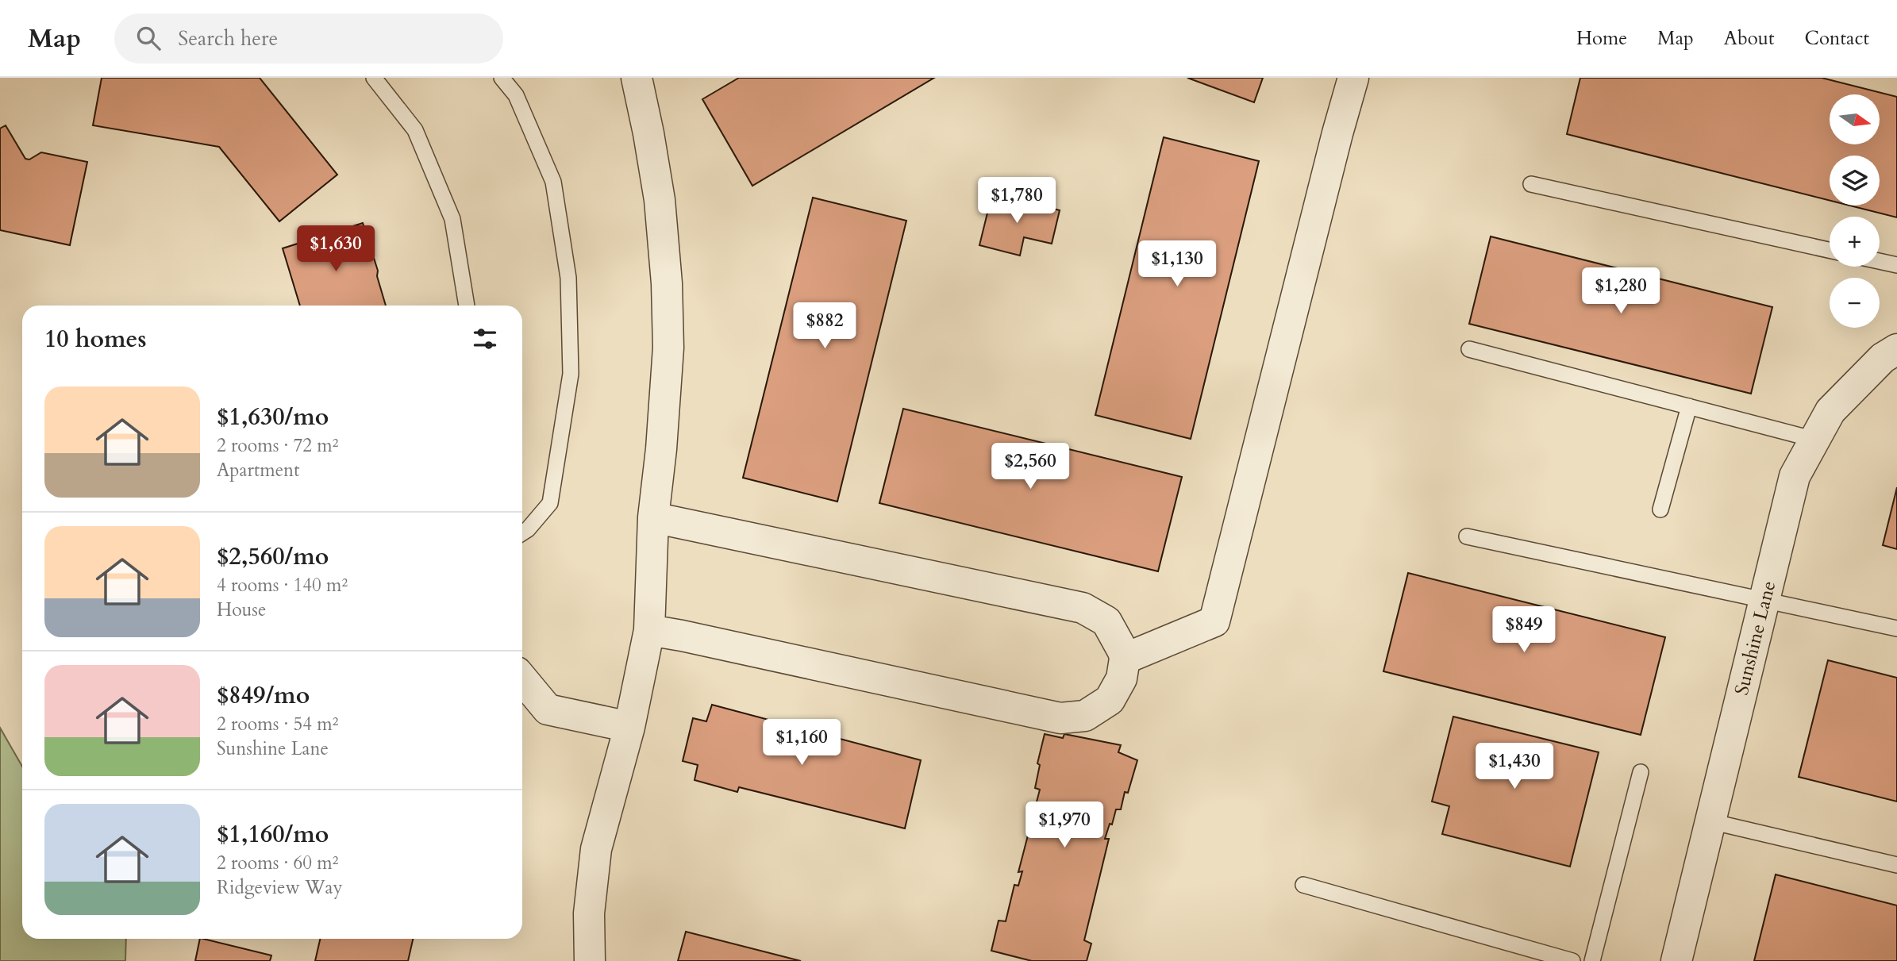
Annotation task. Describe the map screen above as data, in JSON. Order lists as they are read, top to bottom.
{
  "streets": {
    "street": ["Sunshine Lane"]
  },
  "north": "right",
  "page": {
    "header": "Map",
    "search": "Search here",
    "nav": [
      "Home",
      "Map",
      "About",
      "Contact"
    ],
    "map_buttons": ["+", "−"],
    "price": [
      "$1,780",
      "$1,630",
      "$1,130",
      "$1,280",
      "$882",
      "$2,560",
      "$849",
      "$1,160",
      "$1,430",
      "$1,970"
    ],
    "heading": "10 homes",
    "list": [
      {
        "name": "$1,630/mo",
        "note": "2 rooms · 72 m² · Apartment"
      },
      {
        "name": "$2,560/mo",
        "note": "4 rooms · 140 m² · House"
      },
      {
        "name": "$849/mo",
        "note": "2 rooms · 54 m² · Sunshine Lane"
      },
      {
        "name": "$1,160/mo",
        "note": "2 rooms · 60 m² · Ridgeview Way"
      }
    ]
  }
}
